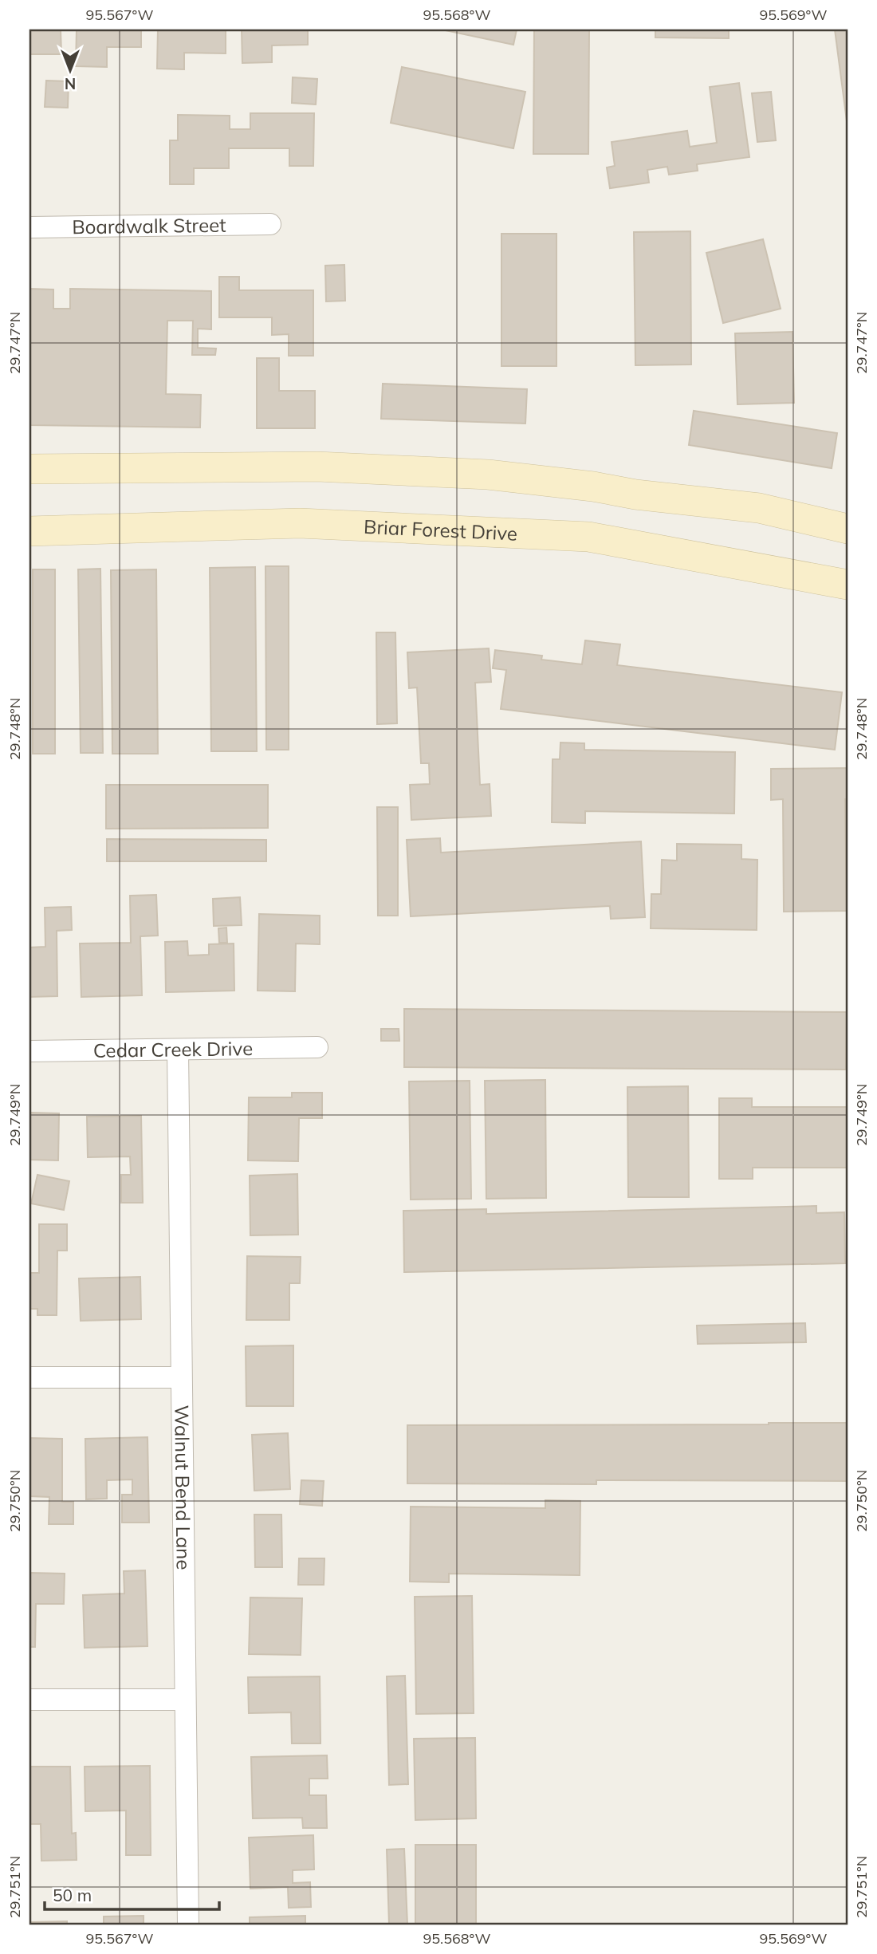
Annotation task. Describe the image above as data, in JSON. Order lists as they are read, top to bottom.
{
  "streets": {
    "main road": ["Briar Forest Drive"],
    "street": ["Boardwalk Street", "Cedar Creek Drive", "Walnut Bend Lane"]
  },
  "crossings": [
    ["Cedar Creek Drive", "Walnut Bend Lane"]
  ],
  "scale_bar": "50 m",
  "north": "bottom",
  "coordinates": [
    "95.567°W",
    "95.568°W",
    "95.569°W",
    "29.747°N",
    "29.748°N",
    "29.749°N",
    "29.750°N",
    "29.751°N"
  ]
}
